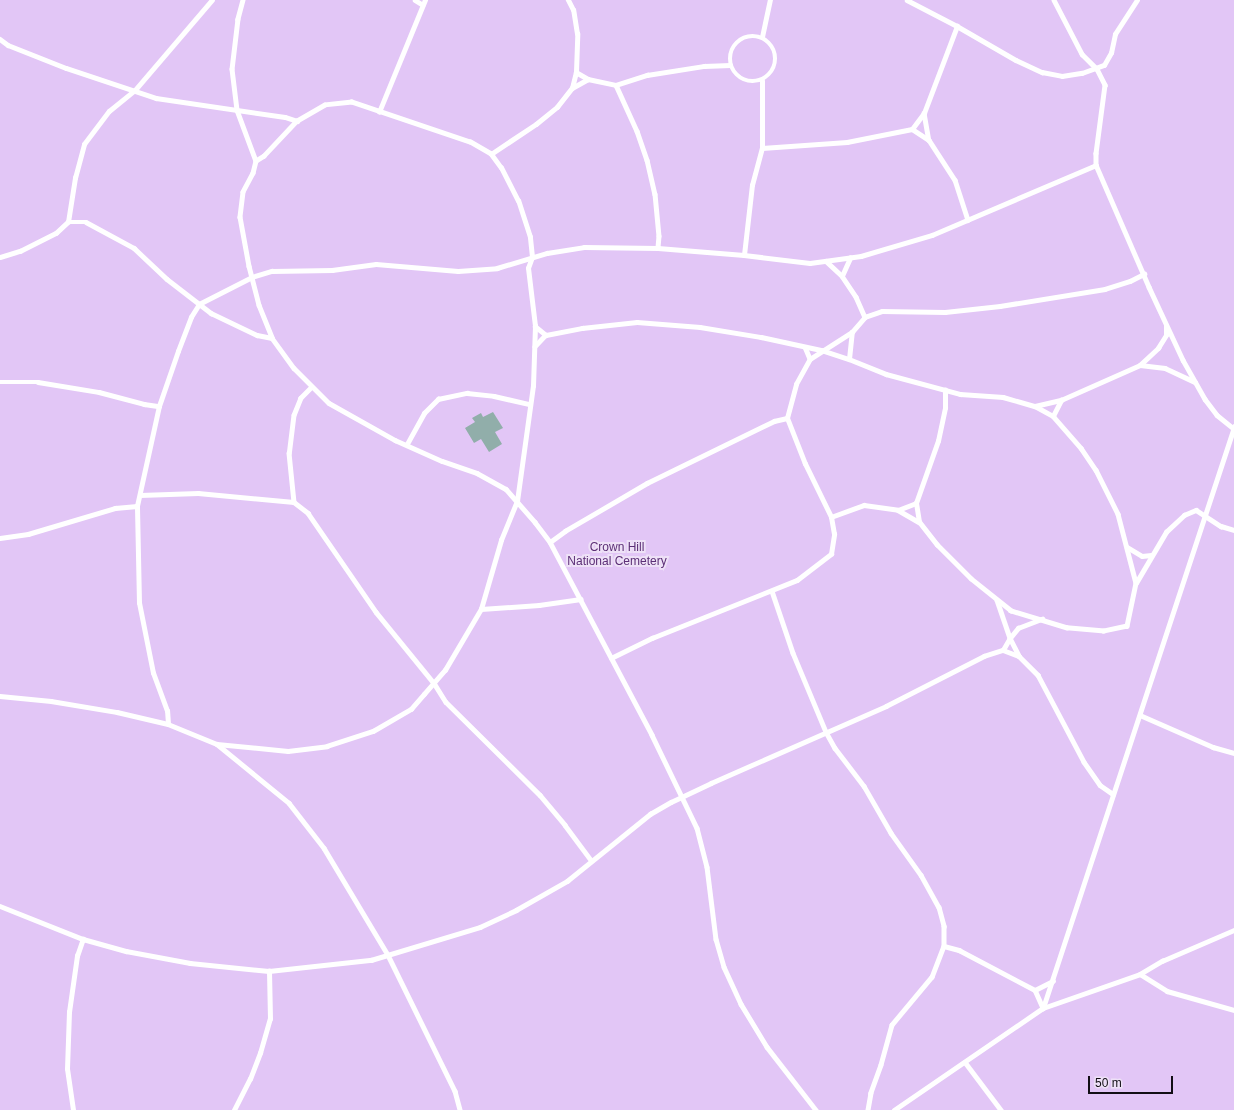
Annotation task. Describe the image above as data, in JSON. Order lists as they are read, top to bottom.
{
  "parks": ["Crown Hill National Cemetery"],
  "scale_bar": "50 m"
}
